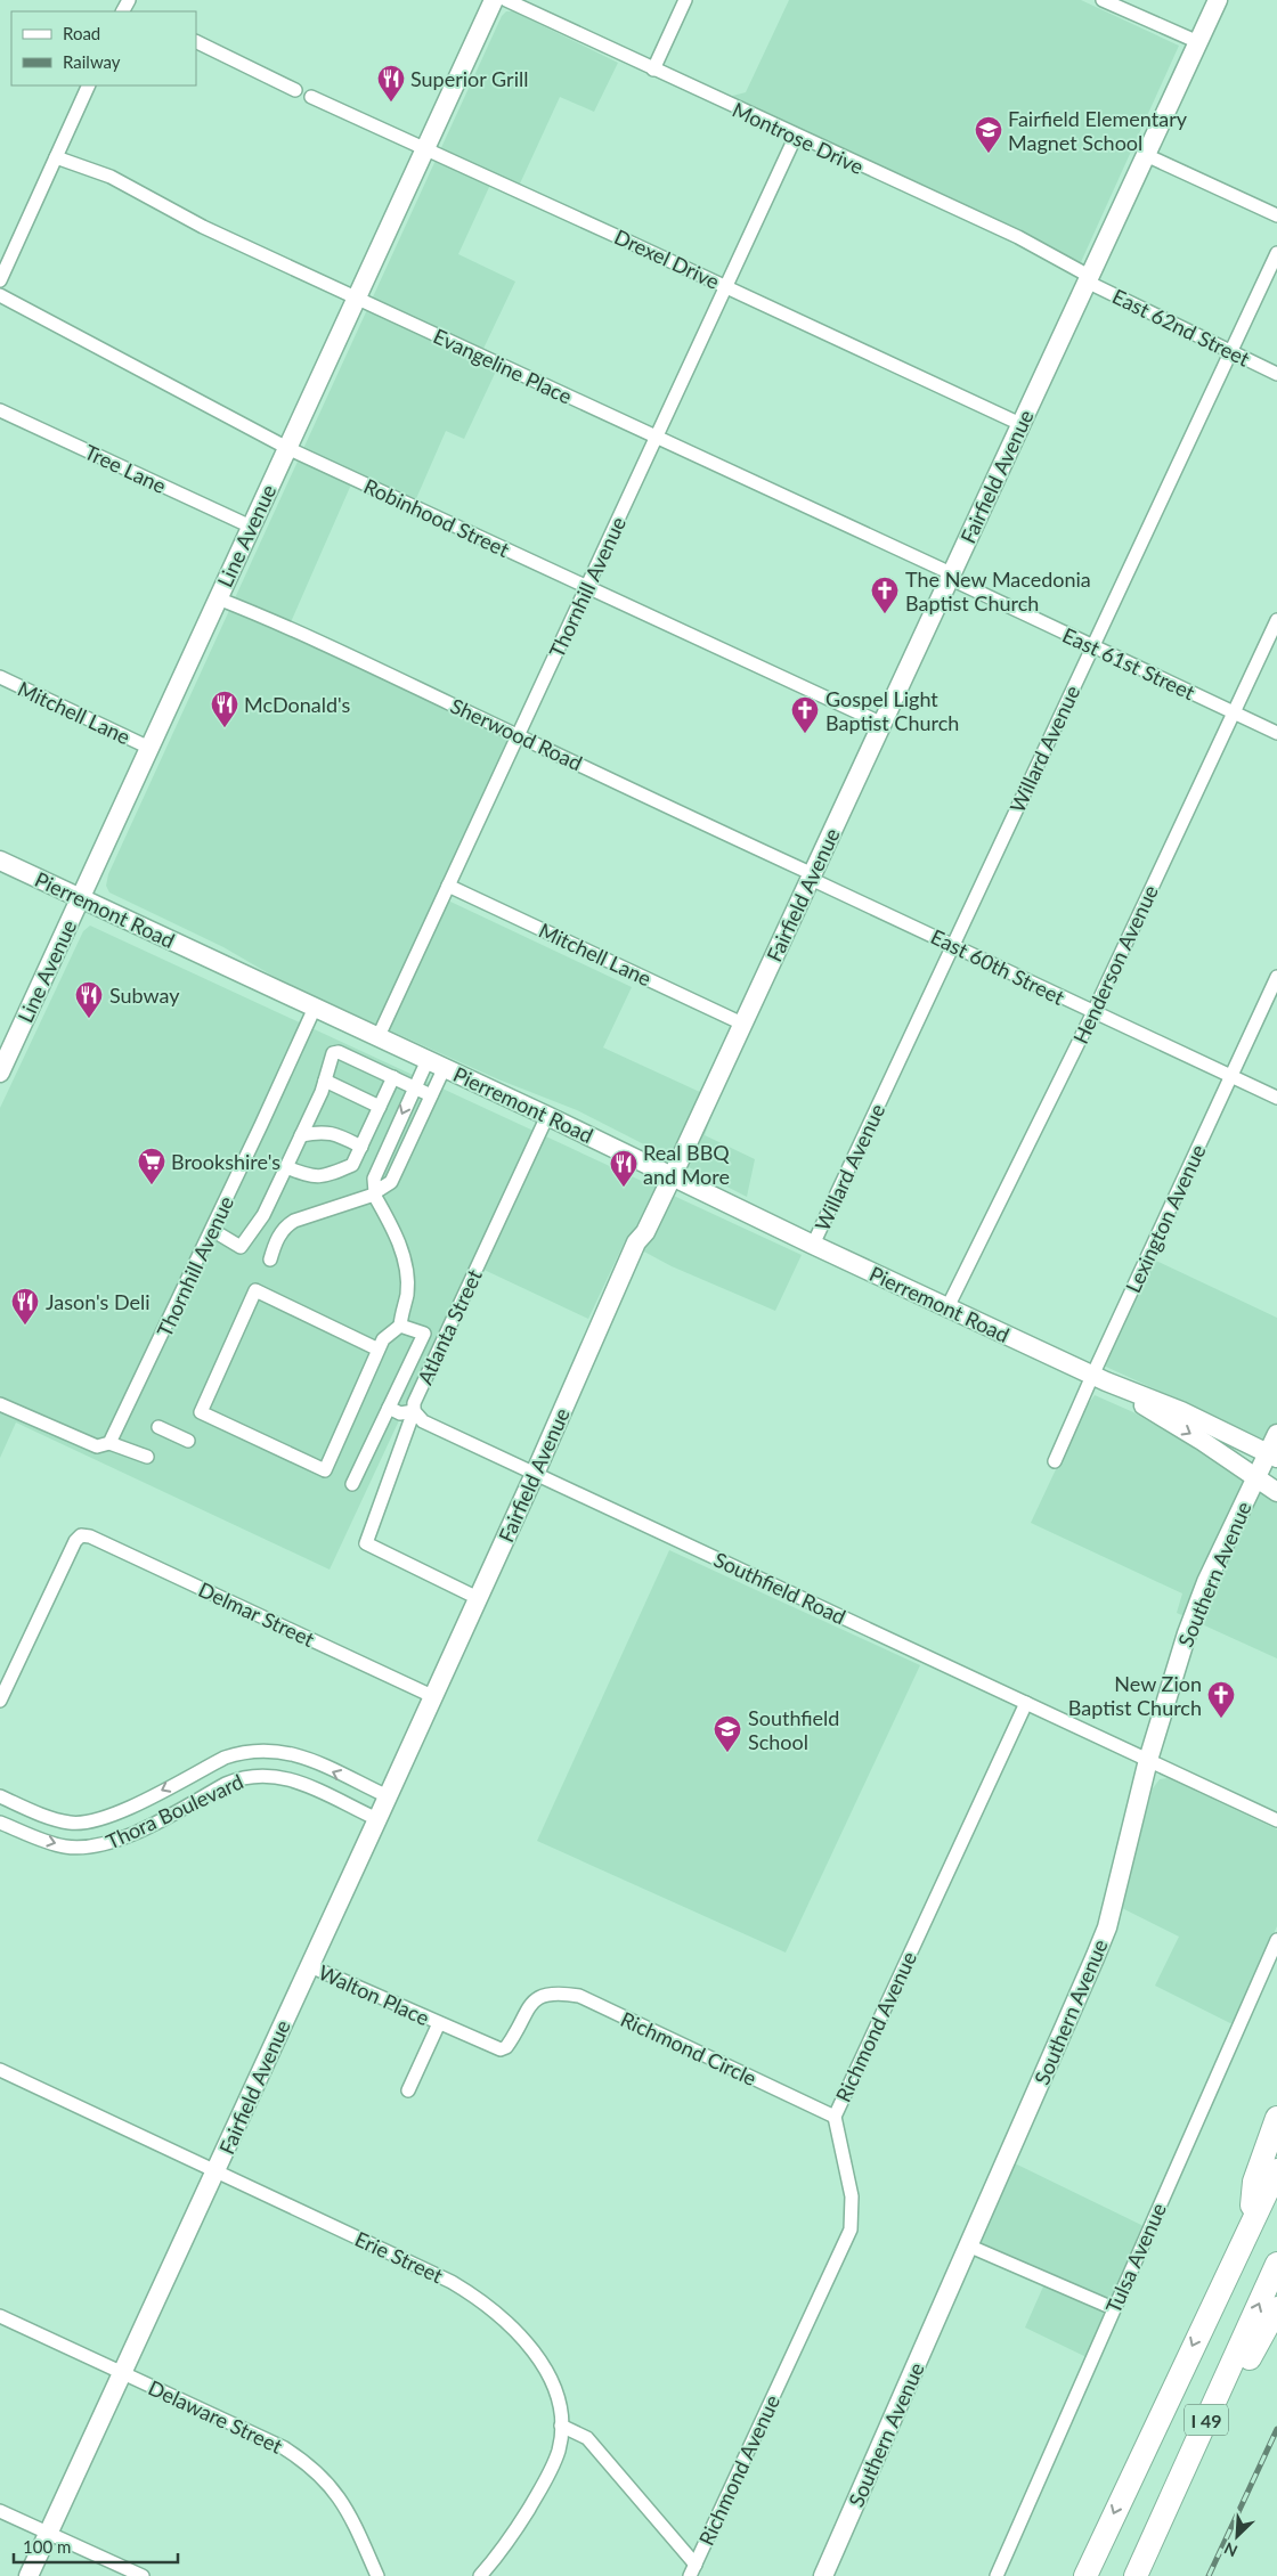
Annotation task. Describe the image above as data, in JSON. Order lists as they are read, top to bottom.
{
  "streets": {
    "highway": ["I 49"],
    "street": [
      "Montrose Drive",
      "Drexel Drive",
      "East 62nd Street",
      "Evangeline Place",
      "Tree Lane",
      "Fairfield Avenue",
      "Robinhood Street",
      "Line Avenue",
      "Thornhill Avenue",
      "East 61st Street",
      "Mitchell Lane",
      "Sherwood Road",
      "Willard Avenue",
      "Pierremont Road",
      "Henderson Avenue",
      "East 60th Street",
      "Lexington Avenue",
      "Atlanta Street",
      "Southern Avenue",
      "Southfield Road",
      "Delmar Street",
      "Thora Boulevard",
      "Walton Place",
      "Richmond Avenue",
      "Richmond Circle",
      "Erie Street",
      "Tulsa Avenue",
      "Delaware Street"
    ]
  },
  "crossings": [
    ["Montrose Drive", "East 62nd Street"],
    ["Montrose Drive", "Fairfield Avenue"],
    ["Montrose Drive", "Thornhill Avenue"],
    ["Drexel Drive", "Fairfield Avenue"],
    ["Drexel Drive", "Line Avenue"],
    ["Drexel Drive", "Thornhill Avenue"],
    ["East 62nd Street", "Fairfield Avenue"],
    ["East 62nd Street", "Willard Avenue"],
    ["Evangeline Place", "Fairfield Avenue"],
    ["Evangeline Place", "Line Avenue"],
    ["Evangeline Place", "Thornhill Avenue"],
    ["Evangeline Place", "East 61st Street"],
    ["Tree Lane", "Line Avenue"],
    ["Fairfield Avenue", "Robinhood Street"],
    ["Fairfield Avenue", "East 61st Street"],
    ["Fairfield Avenue", "Mitchell Lane"],
    ["Fairfield Avenue", "Sherwood Road"],
    ["Fairfield Avenue", "Pierremont Road"],
    ["Fairfield Avenue", "East 60th Street"],
    ["Fairfield Avenue", "Atlanta Street"],
    ["Fairfield Avenue", "Southfield Road"],
    ["Fairfield Avenue", "Delmar Street"],
    ["Fairfield Avenue", "Thora Boulevard"],
    ["Fairfield Avenue", "Walton Place"],
    ["Fairfield Avenue", "Erie Street"],
    ["Fairfield Avenue", "Delaware Street"],
    ["Robinhood Street", "Line Avenue"],
    ["Robinhood Street", "Thornhill Avenue"],
    ["Line Avenue", "Mitchell Lane"],
    ["Line Avenue", "Sherwood Road"],
    ["Line Avenue", "Pierremont Road"],
    ["Thornhill Avenue", "Mitchell Lane"],
    ["Thornhill Avenue", "Sherwood Road"],
    ["Thornhill Avenue", "Pierremont Road"],
    ["East 61st Street", "Willard Avenue"],
    ["East 61st Street", "Henderson Avenue"],
    ["Sherwood Road", "East 60th Street"],
    ["Willard Avenue", "Pierremont Road"],
    ["Willard Avenue", "East 60th Street"],
    ["Pierremont Road", "Henderson Avenue"],
    ["Pierremont Road", "Lexington Avenue"],
    ["Pierremont Road", "Atlanta Street"],
    ["Pierremont Road", "Southern Avenue"],
    ["Henderson Avenue", "East 60th Street"],
    ["East 60th Street", "Lexington Avenue"],
    ["Atlanta Street", "Southfield Road"],
    ["Southern Avenue", "Southfield Road"],
    ["Southfield Road", "Richmond Avenue"],
    ["Walton Place", "Richmond Circle"],
    ["Richmond Avenue", "Richmond Circle"]
  ],
  "places": {
    "restaurant": [
      "Superior Grill",
      "McDonald's",
      "Subway",
      "Real BBQ and More",
      "Jason's Deli"
    ],
    "school or university": ["Fairfield Elementary Magnet School", "Southfield School"],
    "church": ["The New Macedonia Baptist Church", "Gospel Light Baptist Church", "New Zion Baptist Church"],
    "supermarket": ["Brookshire's"]
  },
  "legend": ["Road", "Railway"],
  "scale_bar": "100 m",
  "north": "bottom left"
}
